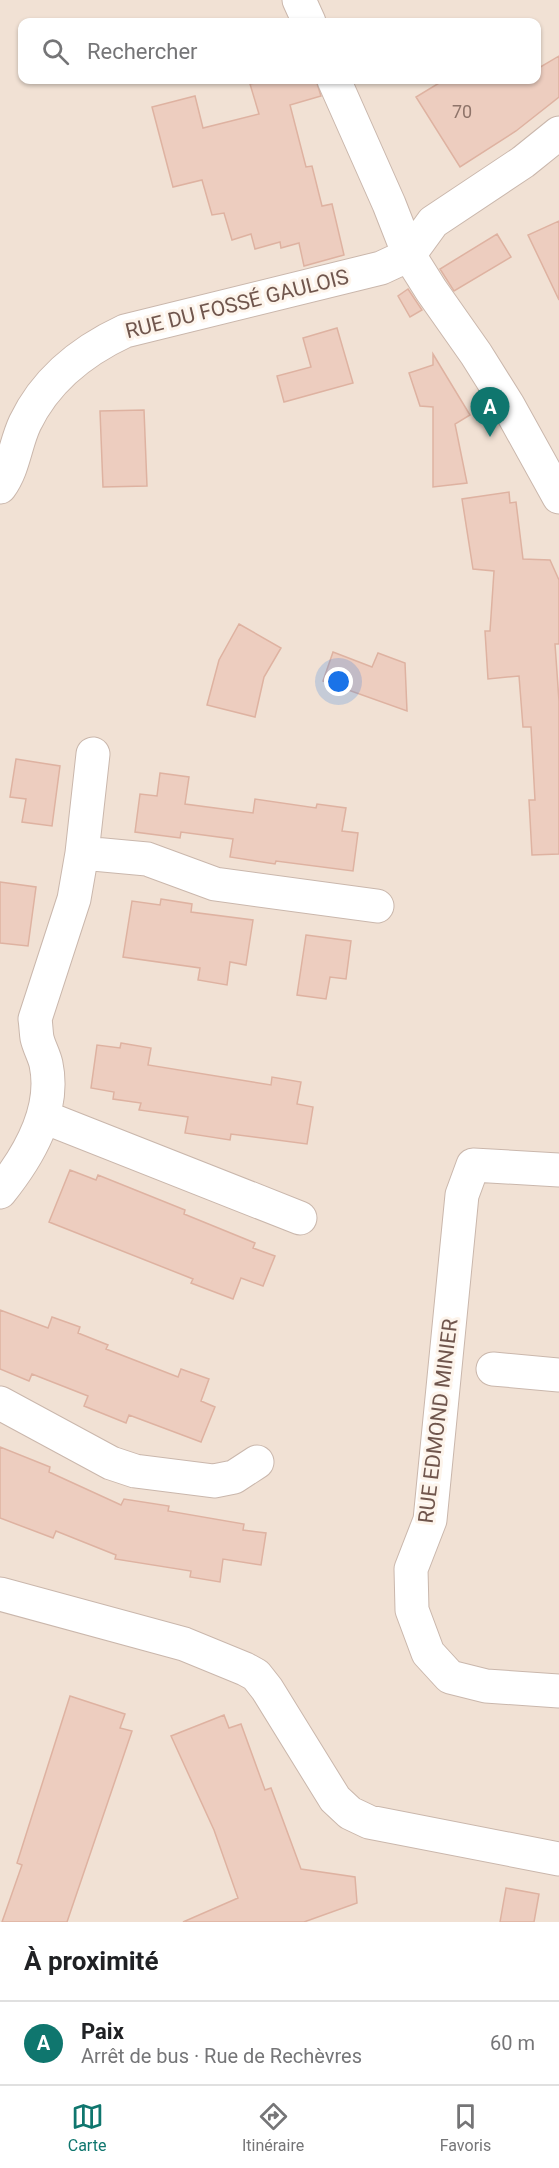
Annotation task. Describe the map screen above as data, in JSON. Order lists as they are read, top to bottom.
{
  "streets": {
    "street": ["RUE DU FOSSÉ GAULOIS", "RUE EDMOND MINIER"]
  },
  "house_numbers": ["70"],
  "page": {
    "search": "Rechercher",
    "pins": "A",
    "heading": "À proximité",
    "list": [
      {
        "mark": "A",
        "name": "Paix",
        "note": "Arrêt de bus · Rue de Rechèvres",
        "value": "60 m"
      }
    ],
    "nav": ["Carte", "Itinéraire", "Favoris"]
  }
}
